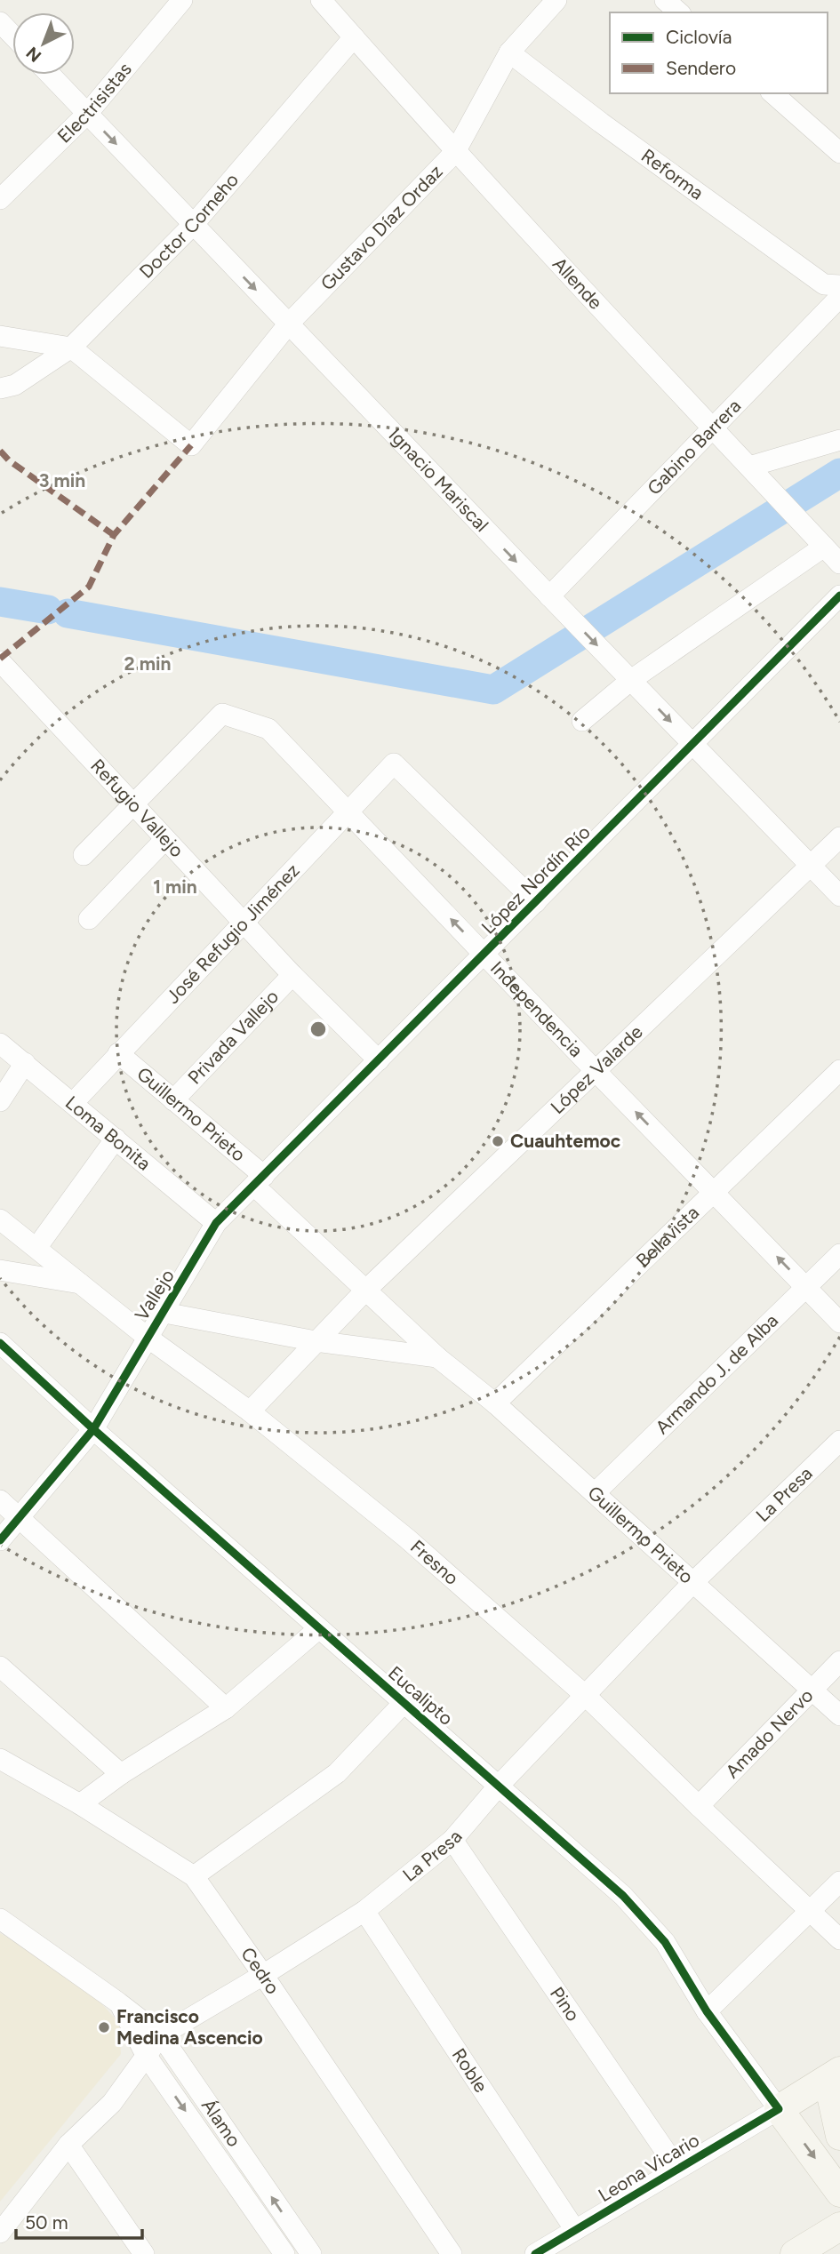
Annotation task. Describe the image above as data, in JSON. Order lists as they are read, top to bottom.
{
  "streets": {
    "street": [
      "Electrisistas",
      "Reforma",
      "Doctor Corneho",
      "Gustavo Díaz Ordaz",
      "Allende",
      "Gabino Barrera",
      "Ignacio Mariscal",
      "Refugio Vallejo",
      "López Nordín Río",
      "José Refugio Jiménez",
      "Independencia",
      "Privada Vallejo",
      "López Valarde",
      "Guillermo Prieto",
      "Loma Bonita",
      "Bellavista",
      "Vallejo",
      "Armando J. de Alba",
      "La Presa",
      "Fresno",
      "Eucalipto",
      "Amado Nervo",
      "Cedro",
      "Pino",
      "Roble",
      "Álamo",
      "Leona Vicario"
    ]
  },
  "crossings": [
    ["Electrisistas", "Ignacio Mariscal"],
    ["Reforma", "Gustavo Díaz Ordaz"],
    ["Doctor Corneho", "Gustavo Díaz Ordaz"],
    ["Doctor Corneho", "Allende"],
    ["Doctor Corneho", "Ignacio Mariscal"],
    ["Gustavo Díaz Ordaz", "Allende"],
    ["Gustavo Díaz Ordaz", "Ignacio Mariscal"],
    ["Allende", "Gabino Barrera"],
    ["Gabino Barrera", "Ignacio Mariscal"],
    ["Ignacio Mariscal", "López Nordín Río"],
    ["Ignacio Mariscal", "López Valarde"],
    ["Refugio Vallejo", "López Nordín Río"],
    ["Refugio Vallejo", "José Refugio Jiménez"],
    ["Refugio Vallejo", "Independencia"],
    ["Refugio Vallejo", "Privada Vallejo"],
    ["López Nordín Río", "José Refugio Jiménez"],
    ["López Nordín Río", "Independencia"],
    ["López Nordín Río", "Guillermo Prieto"],
    ["López Nordín Río", "Vallejo"],
    ["José Refugio Jiménez", "Independencia"],
    ["José Refugio Jiménez", "Guillermo Prieto"],
    ["José Refugio Jiménez", "Loma Bonita"],
    ["Independencia", "López Valarde"],
    ["Independencia", "Bellavista"],
    ["Independencia", "Armando J. de Alba"],
    ["Privada Vallejo", "Guillermo Prieto"],
    ["López Valarde", "Guillermo Prieto"],
    ["López Valarde", "Fresno"],
    ["Guillermo Prieto", "Bellavista"],
    ["Guillermo Prieto", "Vallejo"],
    ["Guillermo Prieto", "Armando J. de Alba"],
    ["Guillermo Prieto", "La Presa"],
    ["Guillermo Prieto", "Amado Nervo"],
    ["Loma Bonita", "Vallejo"],
    ["Vallejo", "Fresno"],
    ["Vallejo", "Eucalipto"],
    ["La Presa", "Fresno"],
    ["La Presa", "Eucalipto"],
    ["La Presa", "Cedro"],
    ["La Presa", "Pino"],
    ["La Presa", "Roble"],
    ["La Presa", "Álamo"],
    ["Fresno", "Amado Nervo"],
    ["Eucalipto", "Leona Vicario"],
    ["Pino", "Leona Vicario"],
    ["Roble", "Leona Vicario"]
  ],
  "one_way": ["Ignacio Mariscal", "Independencia"],
  "places": ["Cuauhtemoc", "Francisco Medina Ascencio"],
  "legend": ["Ciclovía", "Sendero"],
  "scale_bar": "50 m",
  "north": "bottom left",
  "rings": ["3 min", "2 min", "1 min"]
}
